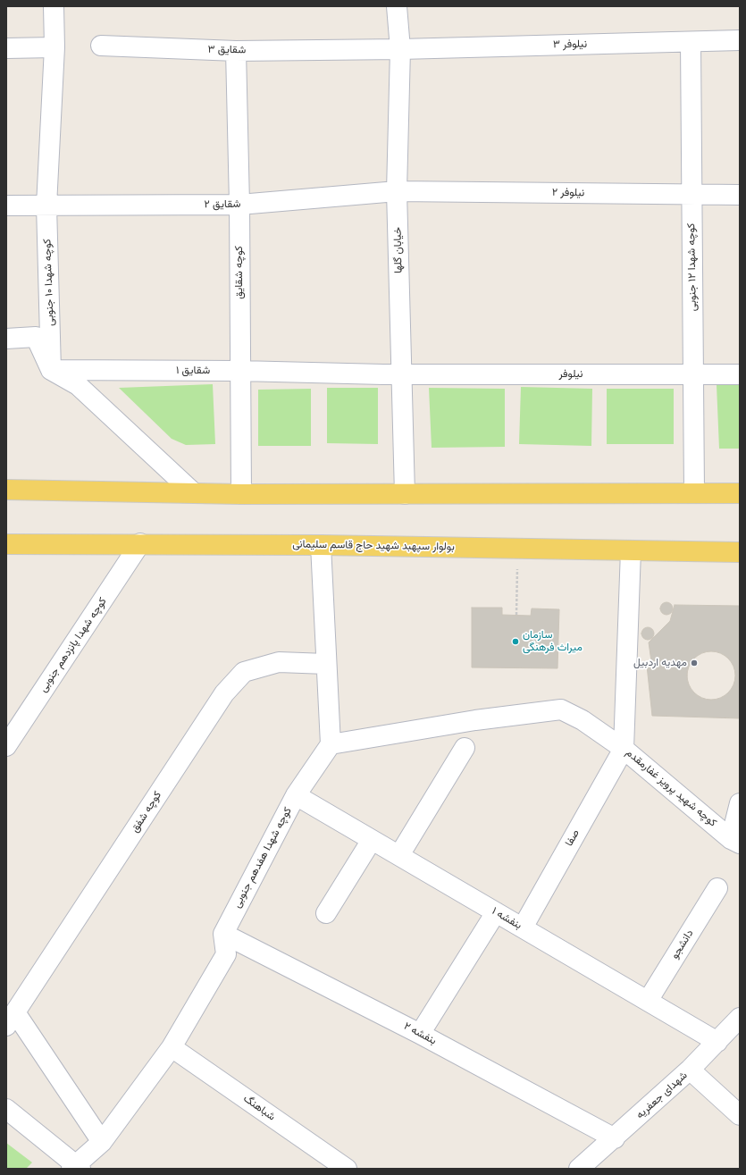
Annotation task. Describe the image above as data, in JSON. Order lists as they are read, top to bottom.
{
  "streets": {
    "main road": ["بولوار سپهبد شهید حاج قاسم سلیمانی"],
    "street": [
      "نیلوفر ۳",
      "شقایق ۳",
      "نیلوفر ۲",
      "شقایق ۲",
      "خیابان گلها",
      "کوچه شهدا ۱۲ جنوبی",
      "کوچه شقایق",
      "کوچه شهدا ۱۰ جنوبی",
      "شقایق ۱",
      "نیلوفر",
      "کوچه شهدا پانزدهم جنوبی",
      "کوچه شهید پرویز غفارمقدم",
      "کوچه شفق",
      "صفا",
      "کوچه شهدا هفدهم جنوبی",
      "بنفشه ۱",
      "دانشجو",
      "بنفشه ۲",
      "شهدای جعفریه",
      "شباهنگ"
    ]
  },
  "crossings": [
    ["نیلوفر ۳", "شقایق ۳"],
    ["نیلوفر ۳", "خیابان گلها"],
    ["نیلوفر ۳", "کوچه شهدا ۱۲ جنوبی"],
    ["شقایق ۳", "خیابان گلها"],
    ["شقایق ۳", "کوچه شقایق"],
    ["نیلوفر ۲", "شقایق ۲"],
    ["نیلوفر ۲", "خیابان گلها"],
    ["نیلوفر ۲", "کوچه شهدا ۱۲ جنوبی"],
    ["شقایق ۲", "خیابان گلها"],
    ["شقایق ۲", "کوچه شقایق"],
    ["شقایق ۲", "کوچه شهدا ۱۰ جنوبی"],
    ["خیابان گلها", "شقایق ۱"],
    ["خیابان گلها", "نیلوفر"],
    ["کوچه شهدا ۱۲ جنوبی", "نیلوفر"],
    ["کوچه شقایق", "شقایق ۱"],
    ["کوچه شهدا ۱۰ جنوبی", "شقایق ۱"],
    ["شقایق ۱", "نیلوفر"],
    ["بولوار سپهبد شهید حاج قاسم سلیمانی", "کوچه شهدا پانزدهم جنوبی"],
    ["بولوار سپهبد شهید حاج قاسم سلیمانی", "کوچه شهید پرویز غفارمقدم"],
    ["کوچه شهید پرویز غفارمقدم", "صفا"],
    ["صفا", "بنفشه ۱"],
    ["کوچه شهدا هفدهم جنوبی", "بنفشه ۱"],
    ["کوچه شهدا هفدهم جنوبی", "بنفشه ۲"],
    ["بنفشه ۱", "دانشجو"],
    ["بنفشه ۱", "شهدای جعفریه"],
    ["بنفشه ۲", "شهدای جعفریه"]
  ],
  "places": ["سازمان میراث فرهنگی", "مهدیه اردبیل"]
}
